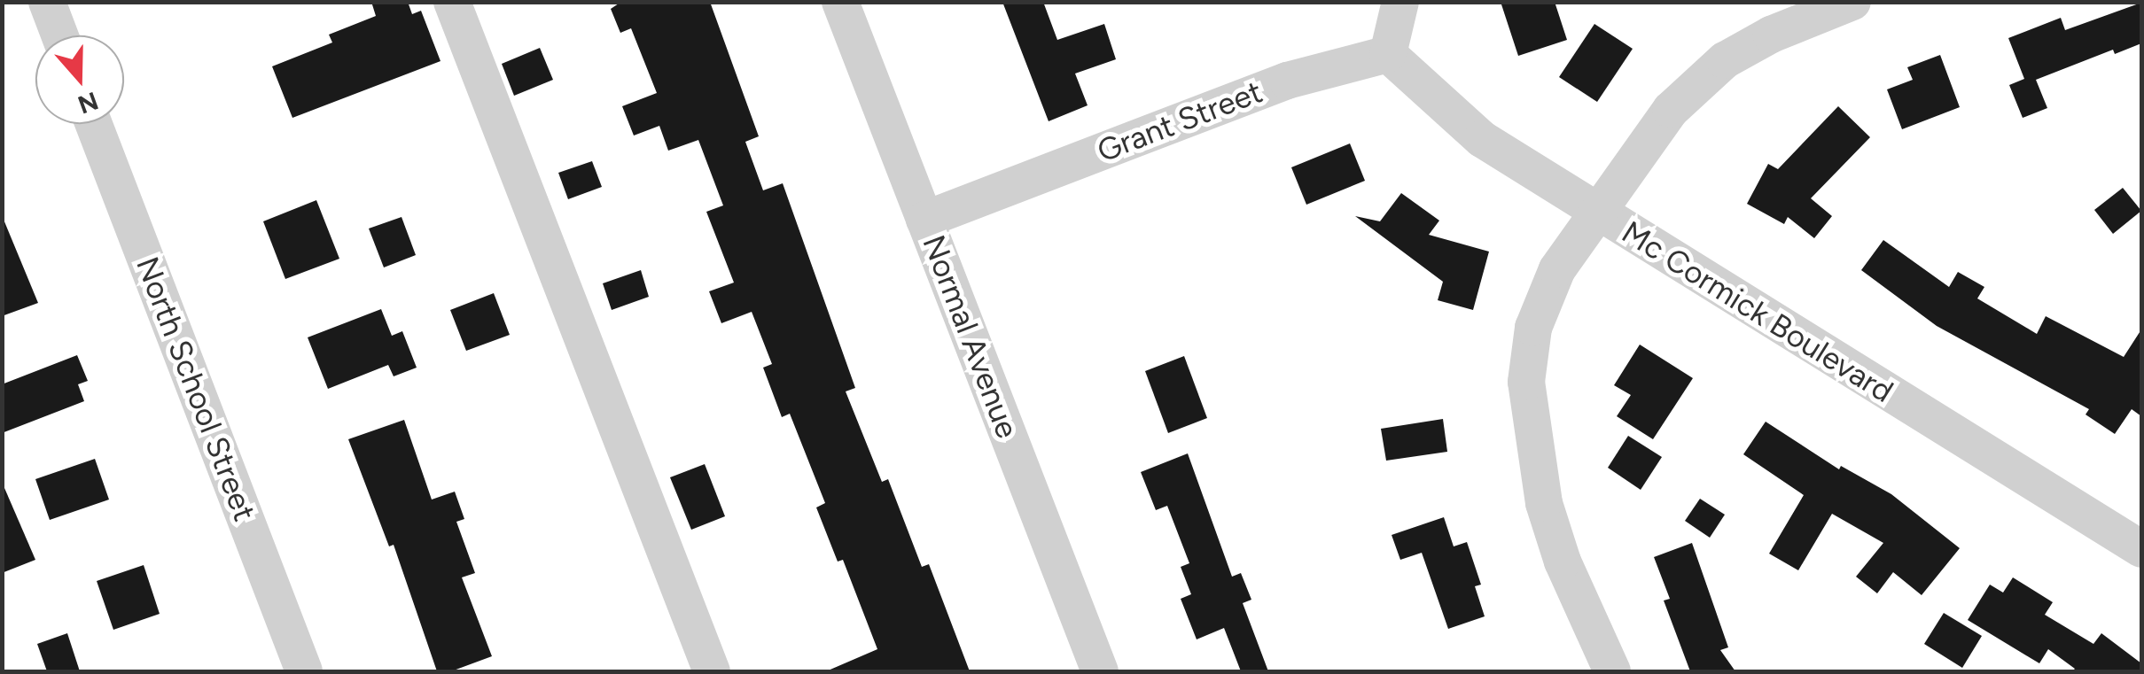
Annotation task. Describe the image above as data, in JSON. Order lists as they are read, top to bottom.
{
  "streets": {
    "street": [
      "Grant Street",
      "Mc Cormick Boulevard",
      "Normal Avenue",
      "North School Street"
    ]
  },
  "crossings": [
    ["Grant Street", "Mc Cormick Boulevard"],
    ["Grant Street", "Normal Avenue"]
  ],
  "north": "bottom"
}
